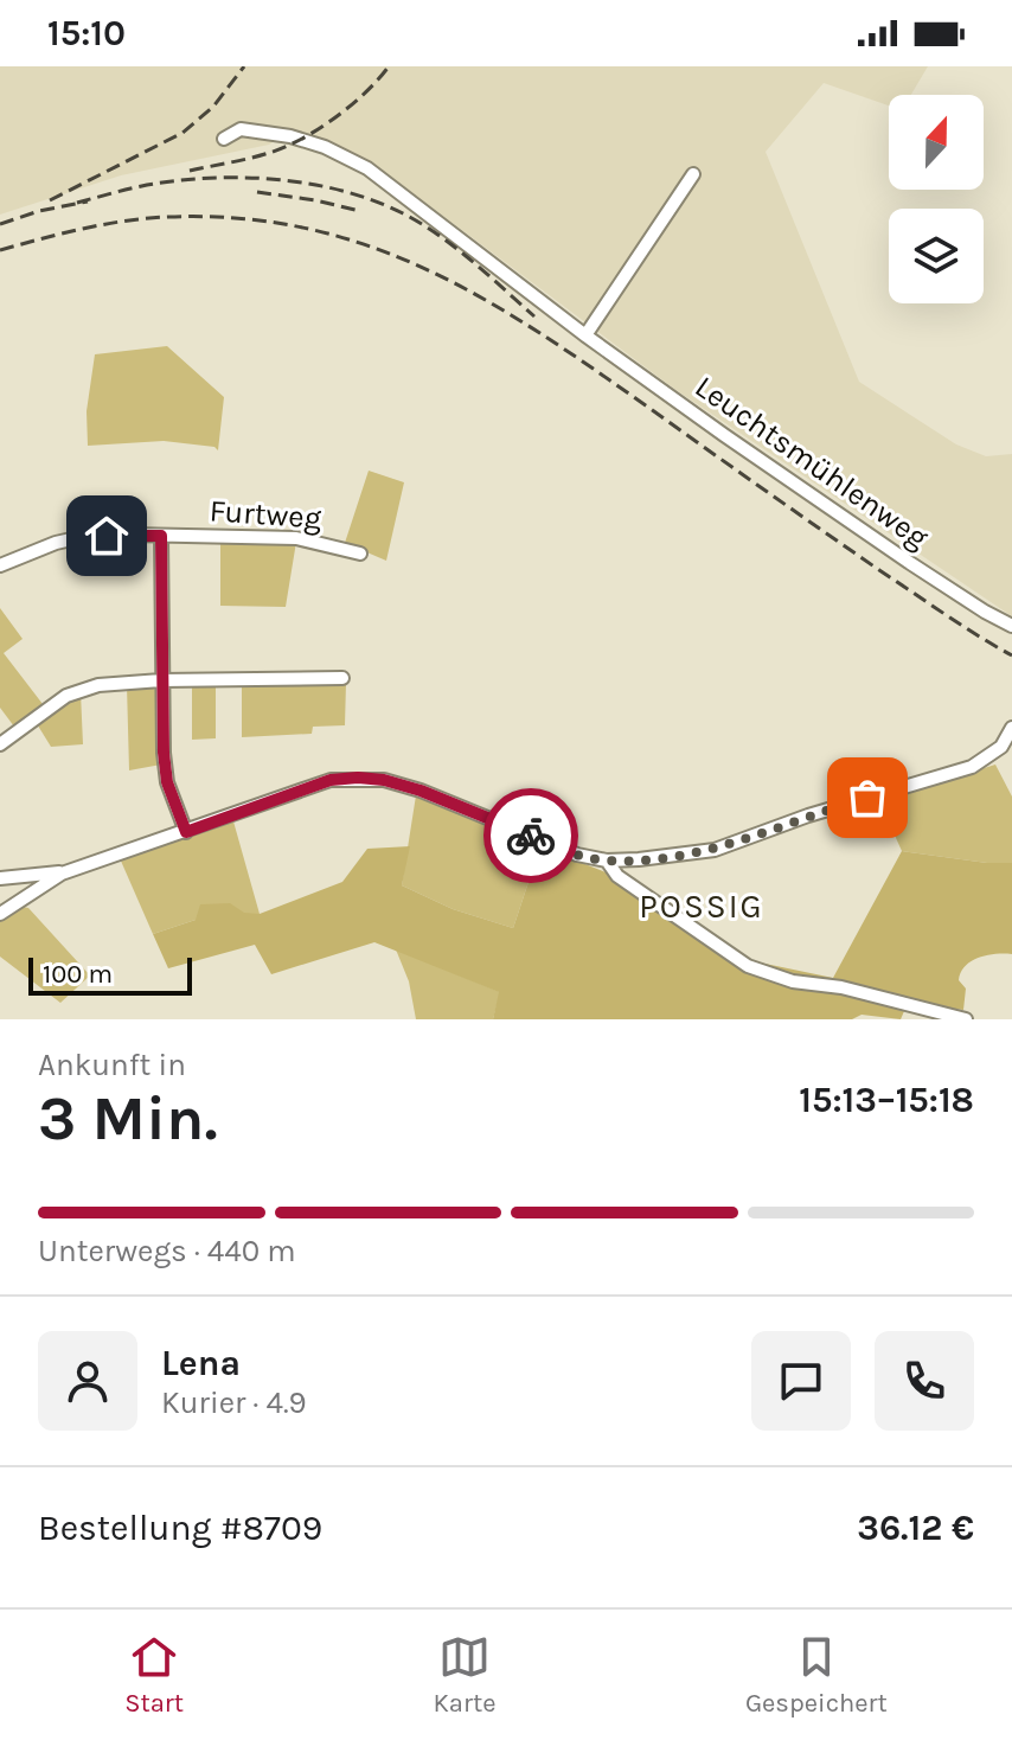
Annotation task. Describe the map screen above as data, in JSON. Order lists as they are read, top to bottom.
{
  "streets": {
    "street": ["Leuchtsmühlenweg", "Furtweg"]
  },
  "districts": ["POSSIG"],
  "scale_bar": "100 m",
  "north": "top",
  "page": {
    "status": "15:10",
    "scale": "100 m",
    "heading": ["3 Min.", "Ankunft in", "15:13–15:18"],
    "panel": [
      "Lena",
      "Kurier · 4.9",
      "Bestellung #8709",
      "36.12 €"
    ],
    "bar": "Unterwegs · 440 m",
    "tabs": ["Start", "Karte", "Gespeichert"]
  }
}
